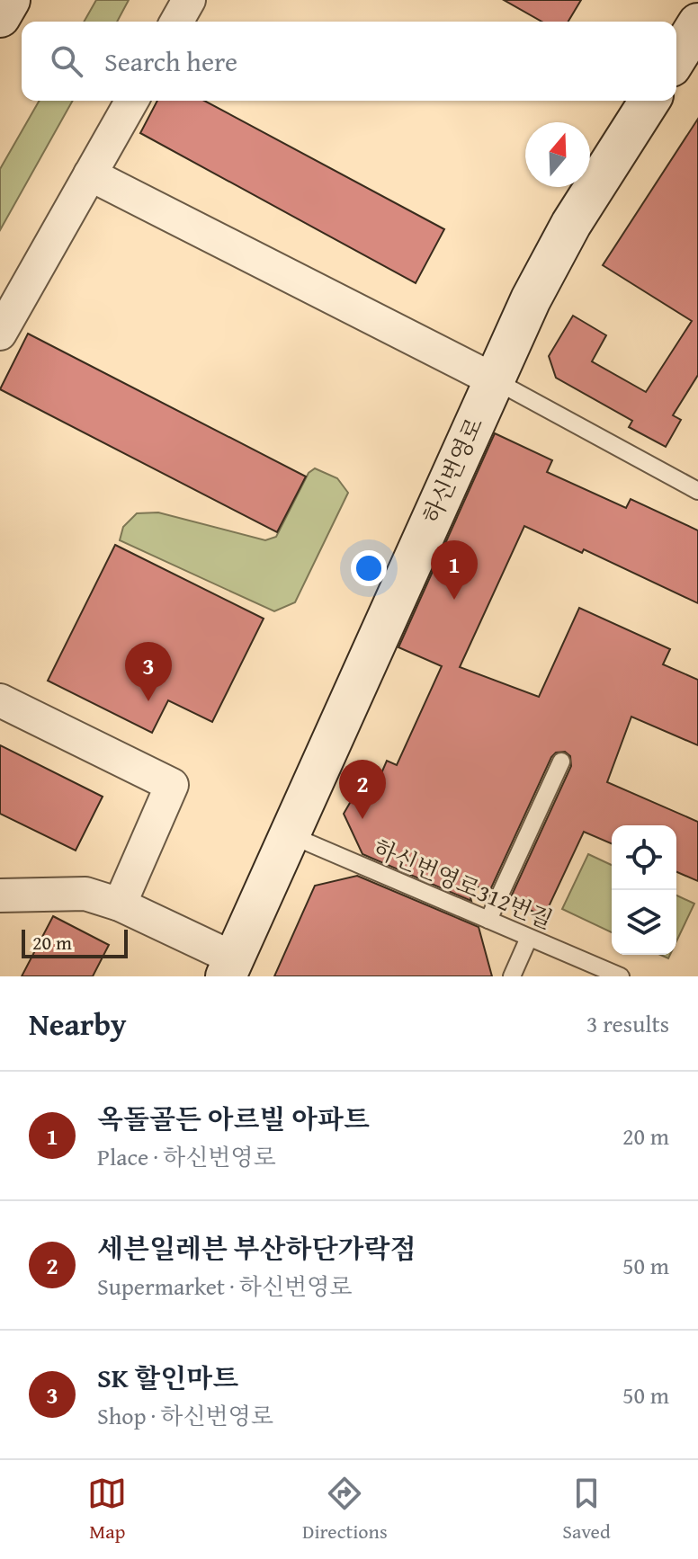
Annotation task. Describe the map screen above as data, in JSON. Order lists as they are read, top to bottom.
{
  "streets": {
    "street": ["하신번영로"],
    "lane": ["하신번영로312번길"]
  },
  "crossings": [
    ["하신번영로", "하신번영로312번길"]
  ],
  "scale_bar": "20 m",
  "north": "top",
  "page": {
    "search": "Search here",
    "pins": ["1", "3", "2"],
    "scale": "20 m",
    "heading": ["Nearby", "3 results"],
    "list": [
      {
        "mark": "1",
        "name": "옥돌골든 아르빌 아파트",
        "note": "Place · 하신번영로",
        "value": "20 m"
      },
      {
        "mark": "2",
        "name": "세븐일레븐 부산하단가락점",
        "note": "Supermarket · 하신번영로",
        "value": "50 m"
      },
      {
        "mark": "3",
        "name": "SK 할인마트",
        "note": "Shop · 하신번영로",
        "value": "50 m"
      }
    ],
    "nav": ["Map", "Directions", "Saved"]
  }
}
